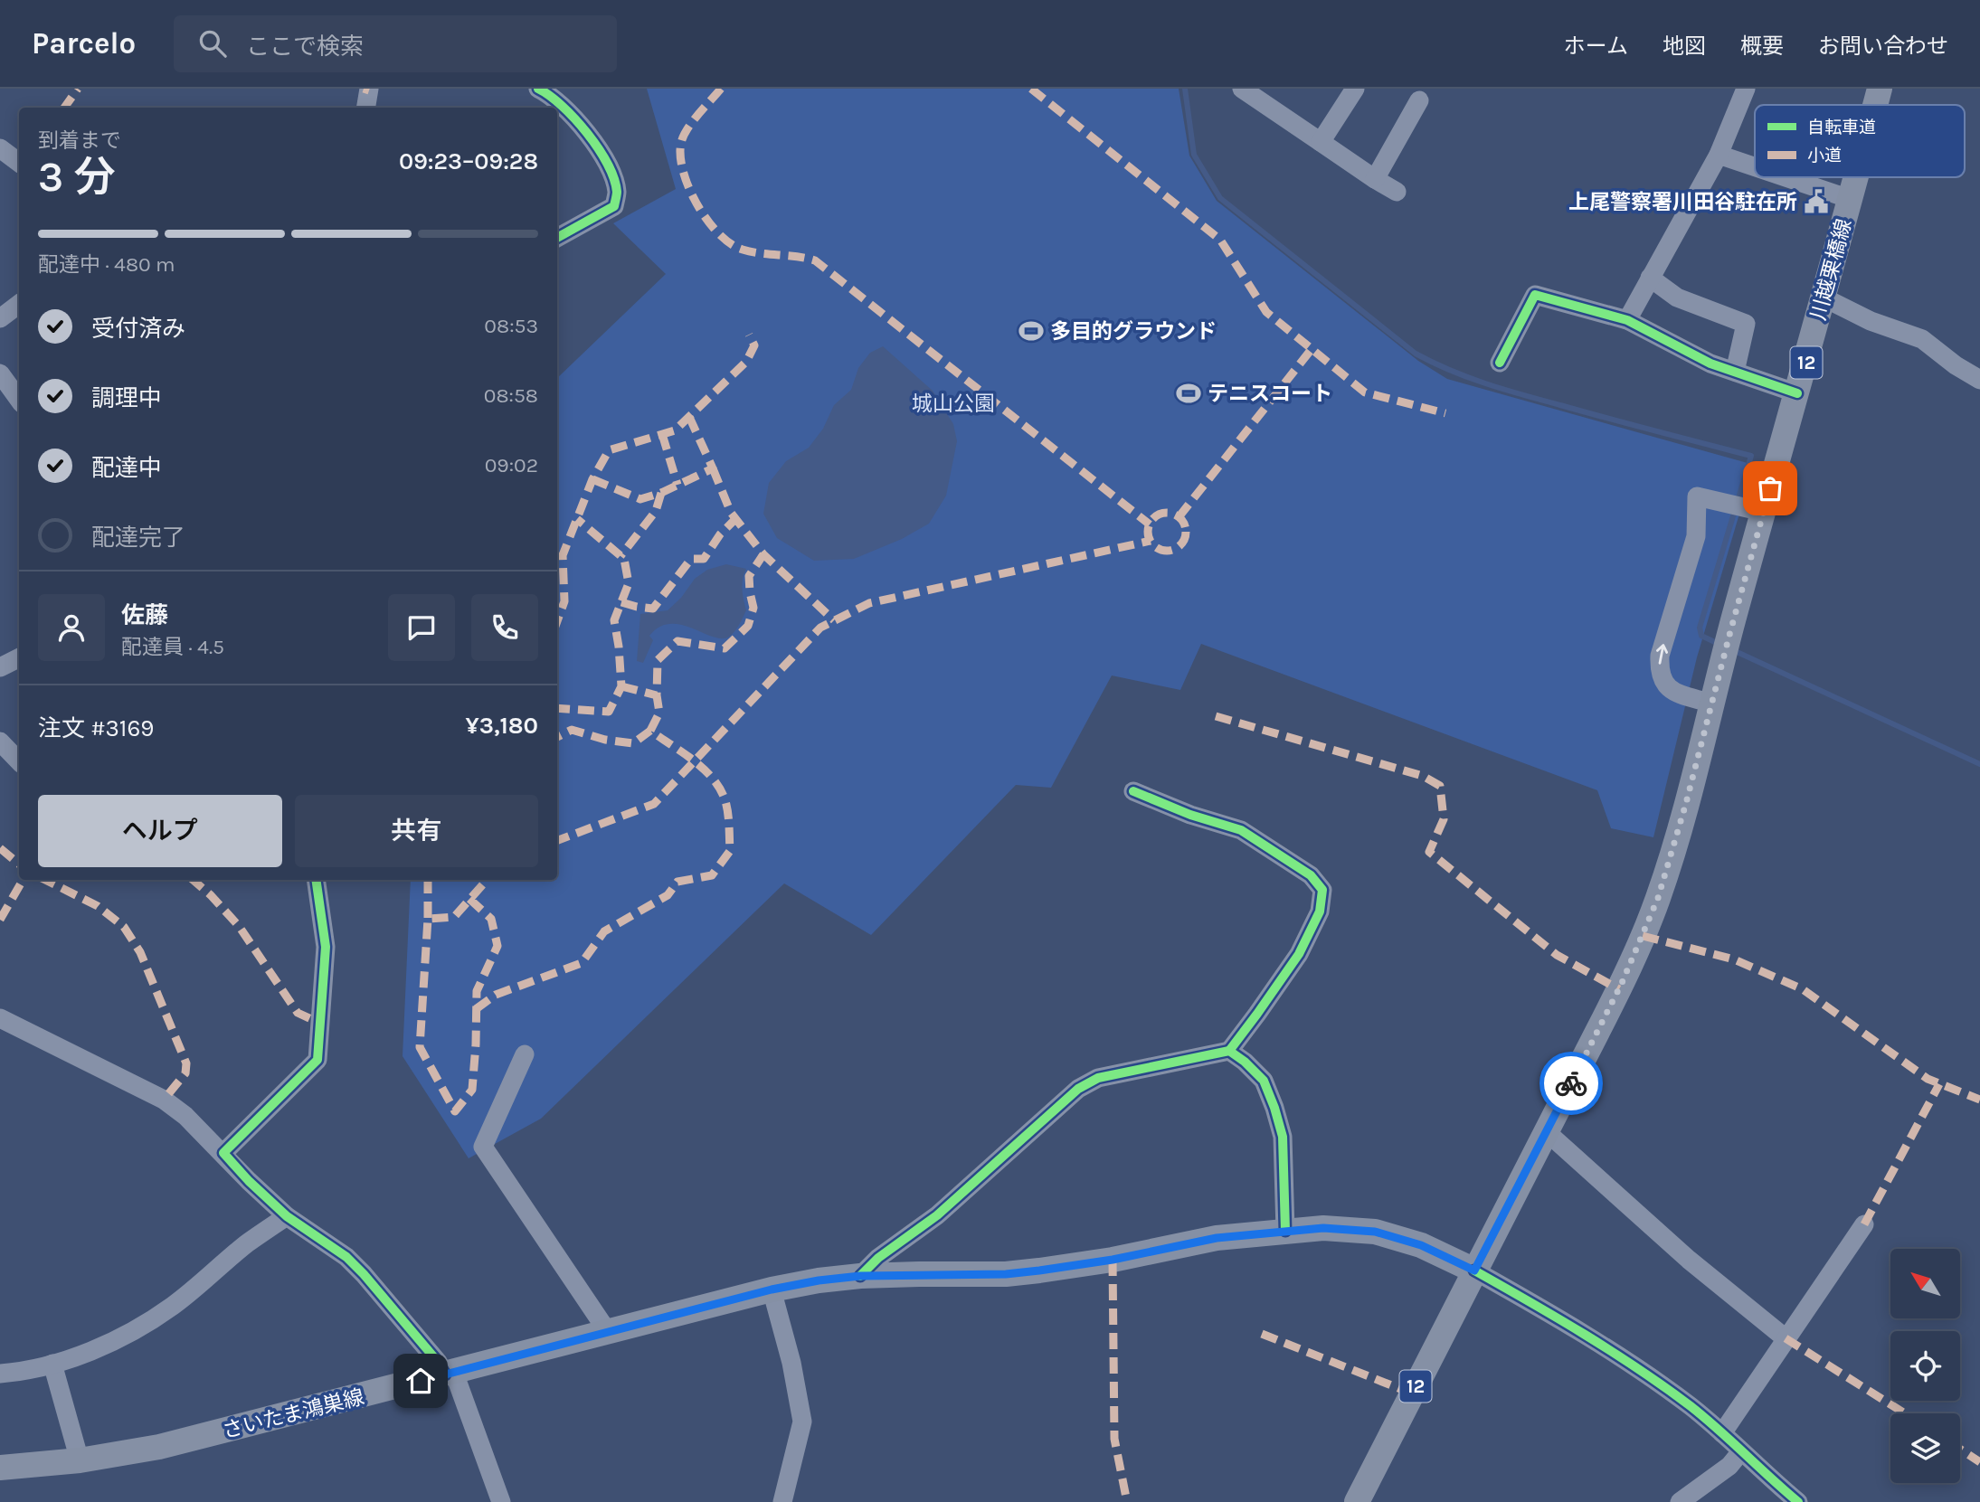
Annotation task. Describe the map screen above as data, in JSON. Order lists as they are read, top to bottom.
{
  "streets": {
    "main road": ["川越栗橋線", "12", "さいたま鴻巣線"]
  },
  "crossings": [
    ["川越栗橋線", "さいたま鴻巣線"]
  ],
  "parks": ["城山公園"],
  "places": {
    "public building": ["上尾警察署川田谷駐在所"],
    "sports": ["多目的グラウンド", "テニスコート"]
  },
  "legend": ["自転車道", "小道"],
  "north": "top left",
  "page": {
    "header": "Parcelo",
    "search": "ここで検索",
    "nav": [
      "ホーム",
      "地図",
      "概要",
      "お問い合わせ"
    ],
    "heading": ["3 分", "到着まで", "09:23–09:28"],
    "panel": [
      "佐藤",
      "配達員 · 4.5",
      "注文 #3169",
      "¥3,180"
    ],
    "bar": "配達中 · 480 m",
    "list": [
      ["受付済み", "08:53"],
      ["調理中", "08:58"],
      ["配達中", "09:02"],
      "配達完了"
    ],
    "buttons": ["ヘルプ", "共有"]
  }
}
